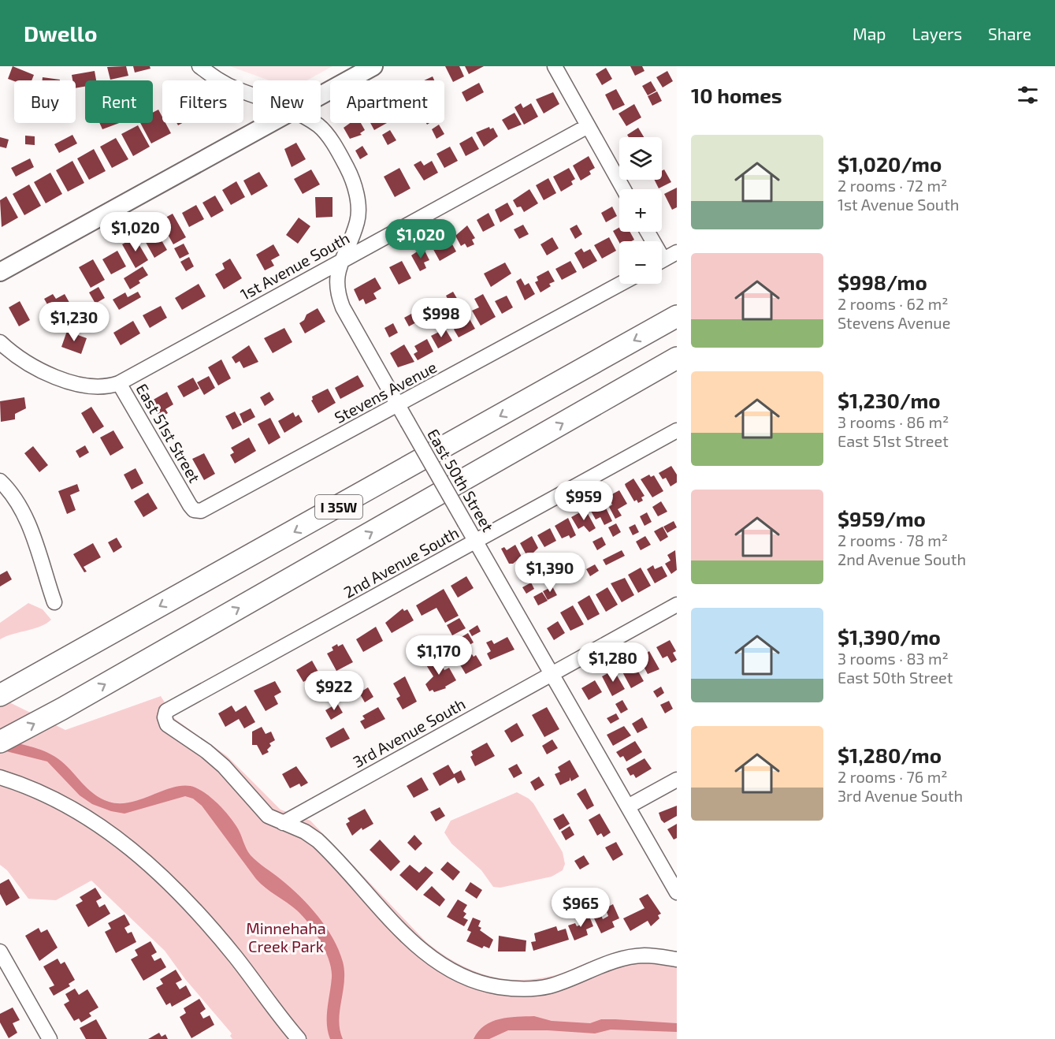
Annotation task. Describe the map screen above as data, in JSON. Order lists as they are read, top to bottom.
{
  "streets": {
    "highway": ["I 35W"],
    "street": [
      "1st Avenue South",
      "Stevens Avenue",
      "East 51st Street",
      "East 50th Street",
      "2nd Avenue South",
      "3rd Avenue South"
    ]
  },
  "crossings": [
    ["1st Avenue South", "East 51st Street"],
    ["1st Avenue South", "East 50th Street"],
    ["Stevens Avenue", "East 51st Street"],
    ["Stevens Avenue", "East 50th Street"],
    ["East 50th Street", "2nd Avenue South"],
    ["East 50th Street", "3rd Avenue South"],
    ["2nd Avenue South", "3rd Avenue South"]
  ],
  "parks": ["Minnehaha Creek Park"],
  "page": {
    "header": "Dwello",
    "nav": ["Map", "Layers", "Share"],
    "heading": "10 homes",
    "chip": [
      "Buy",
      "Rent",
      "Filters",
      "New",
      "Apartment"
    ],
    "list": [
      {
        "name": "$1,020/mo",
        "note": "2 rooms · 72 m² · 1st Avenue South"
      },
      {
        "name": "$998/mo",
        "note": "2 rooms · 62 m² · Stevens Avenue"
      },
      {
        "name": "$1,230/mo",
        "note": "3 rooms · 86 m² · East 51st Street"
      },
      {
        "name": "$959/mo",
        "note": "2 rooms · 78 m² · 2nd Avenue South"
      },
      {
        "name": "$1,390/mo",
        "note": "3 rooms · 83 m² · East 50th Street"
      },
      {
        "name": "$1,280/mo",
        "note": "2 rooms · 76 m² · 3rd Avenue South"
      }
    ],
    "map_buttons": ["+", "−"],
    "price": [
      "$1,020",
      "$1,020",
      "$998",
      "$1,230",
      "$959",
      "$1,390",
      "$1,170",
      "$1,280",
      "$922",
      "$965"
    ]
  }
}
